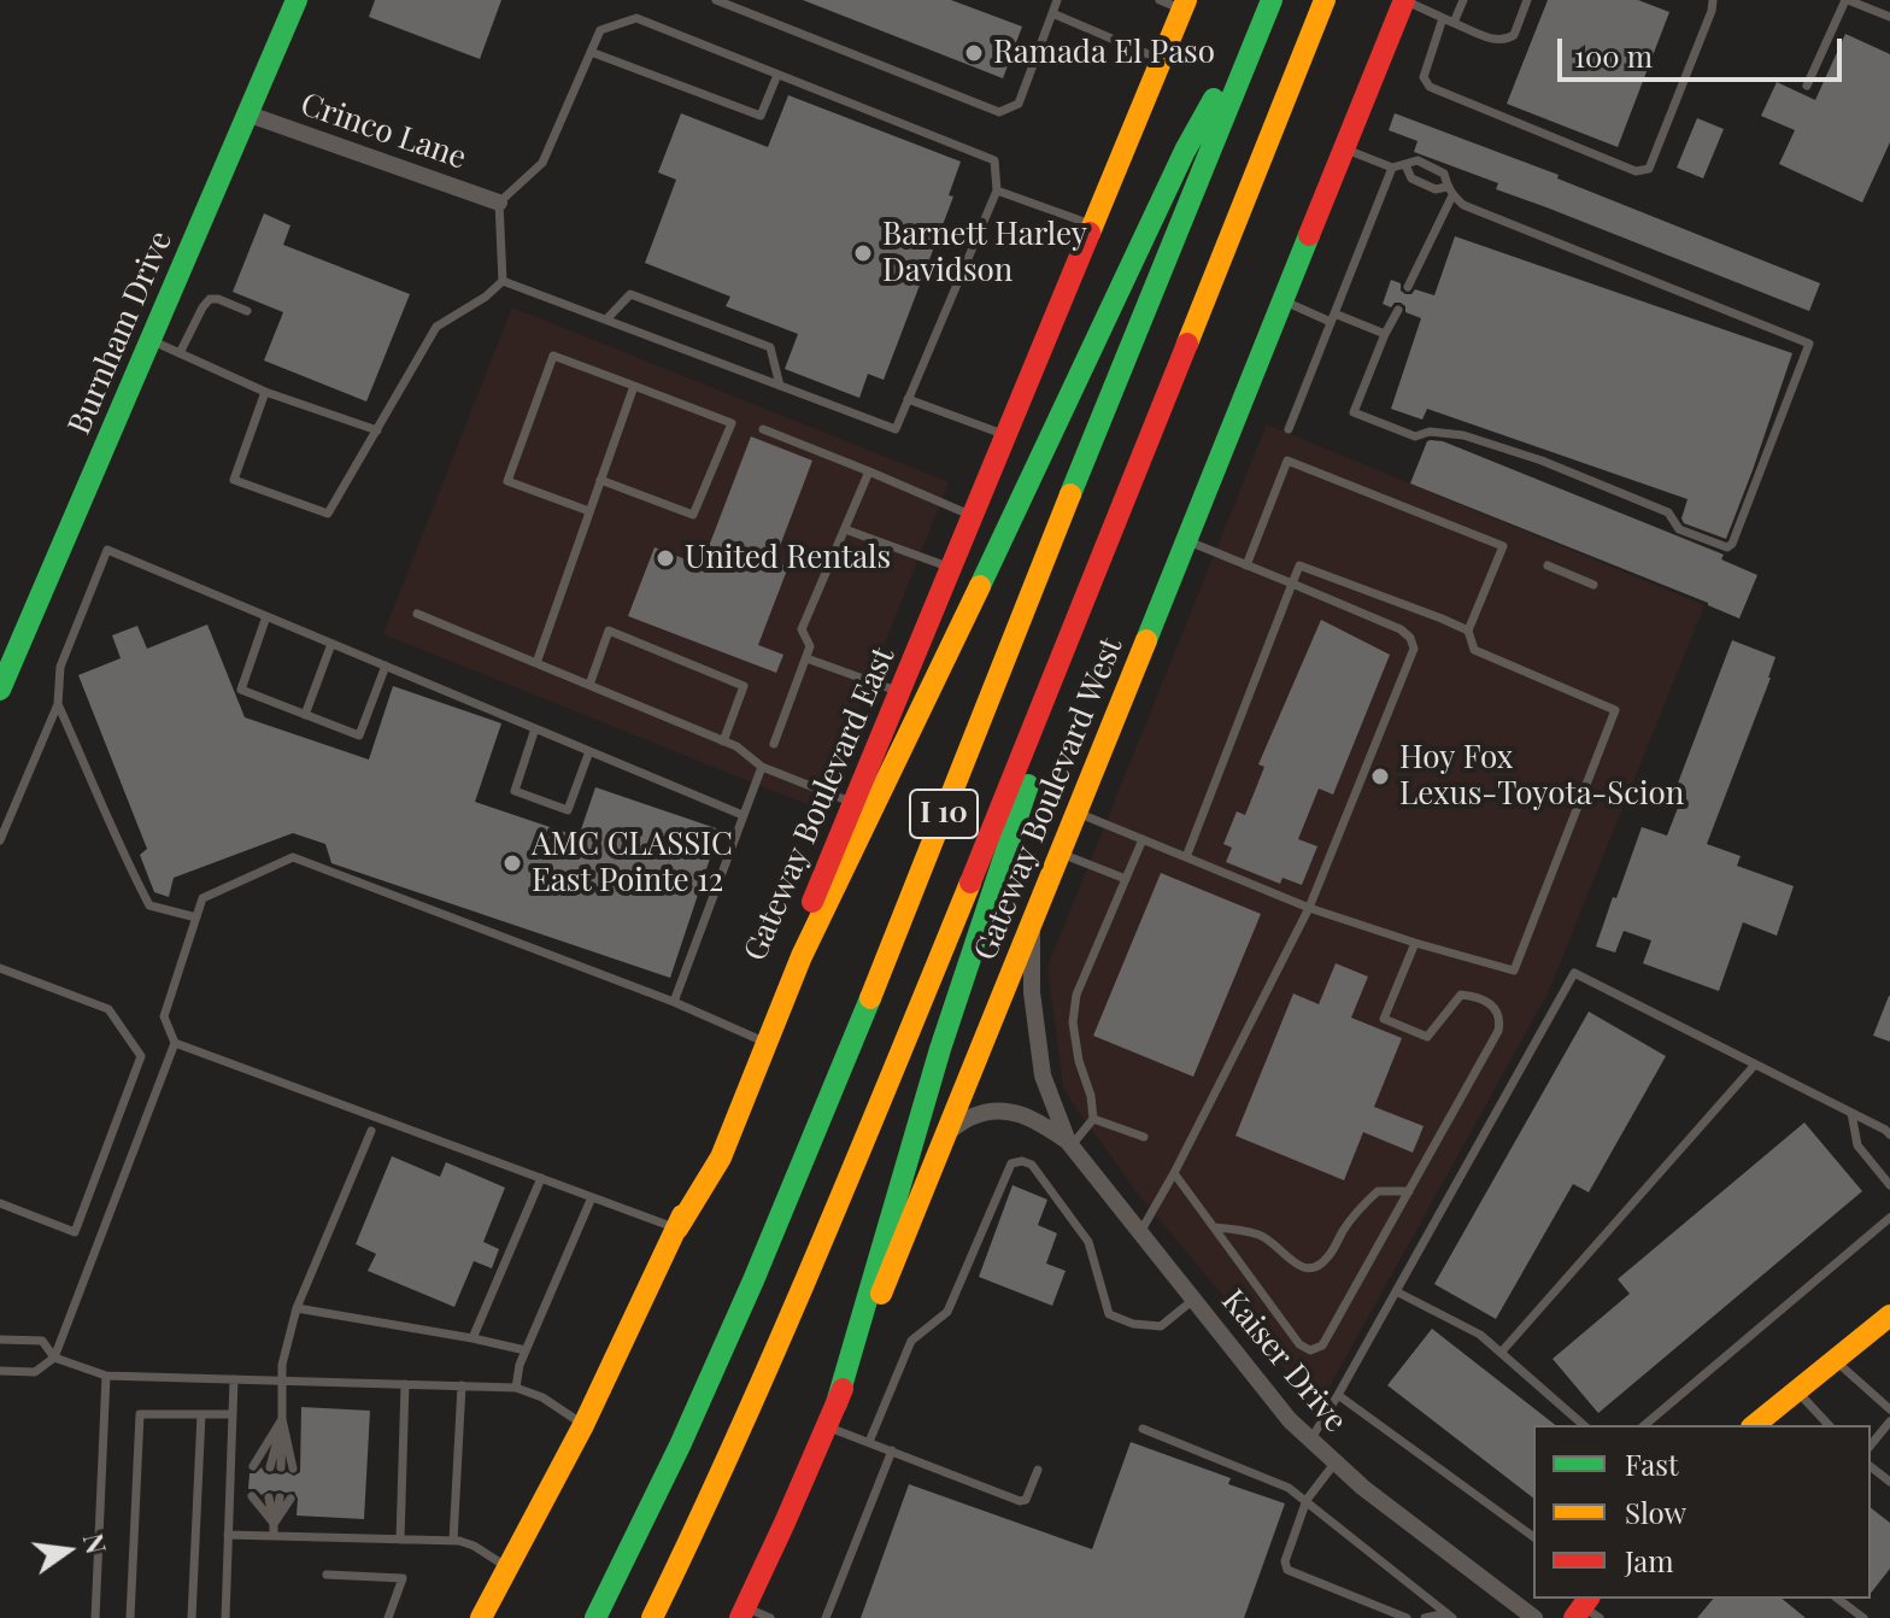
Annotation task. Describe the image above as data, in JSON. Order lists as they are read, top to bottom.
{
  "streets": {
    "main road": [
      "Burnham Drive",
      "Gateway Boulevard West",
      "Gateway Boulevard East",
      "I 10"
    ],
    "street": ["Crinco Lane", "Kaiser Drive"]
  },
  "crossings": [
    ["Crinco Lane", "Burnham Drive"],
    ["Gateway Boulevard West", "Kaiser Drive"]
  ],
  "places": [
    "Ramada El Paso",
    "Barnett Harley Davidson",
    "United Rentals",
    "Hoy Fox Lexus-Toyota-Scion",
    "AMC CLASSIC East Pointe 12"
  ],
  "legend": ["Fast", "Slow", "Jam"],
  "scale_bar": "100 m",
  "north": "right"
}
